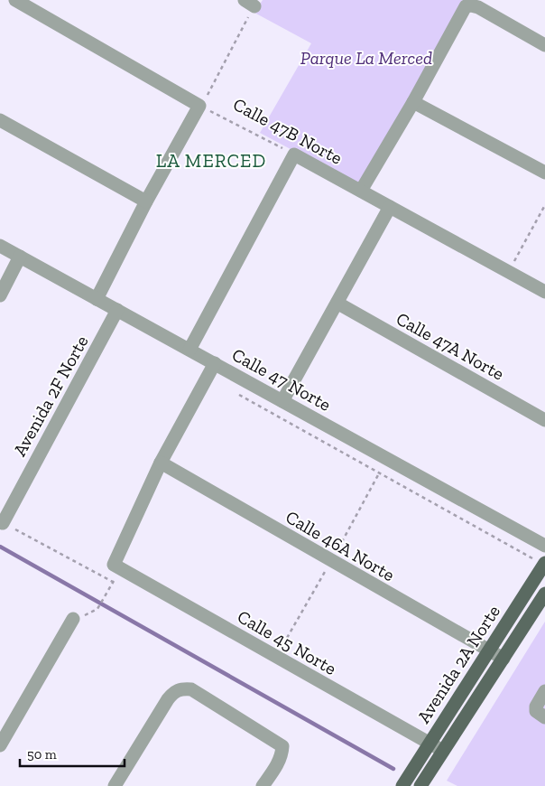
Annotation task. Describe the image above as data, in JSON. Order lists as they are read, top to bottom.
{
  "streets": {
    "main road": ["Avenida 2A Norte"],
    "street": [
      "Calle 47B Norte",
      "Calle 47A Norte",
      "Calle 47 Norte",
      "Avenida 2F Norte",
      "Calle 46A Norte",
      "Calle 45 Norte"
    ]
  },
  "crossings": [
    ["Calle 47 Norte", "Avenida 2F Norte"],
    ["Calle 46A Norte", "Calle 45 Norte"],
    ["Calle 46A Norte", "Avenida 2A Norte"],
    ["Calle 45 Norte", "Avenida 2A Norte"]
  ],
  "districts": ["LA MERCED"],
  "parks": ["Parque La Merced"],
  "scale_bar": "50 m"
}
